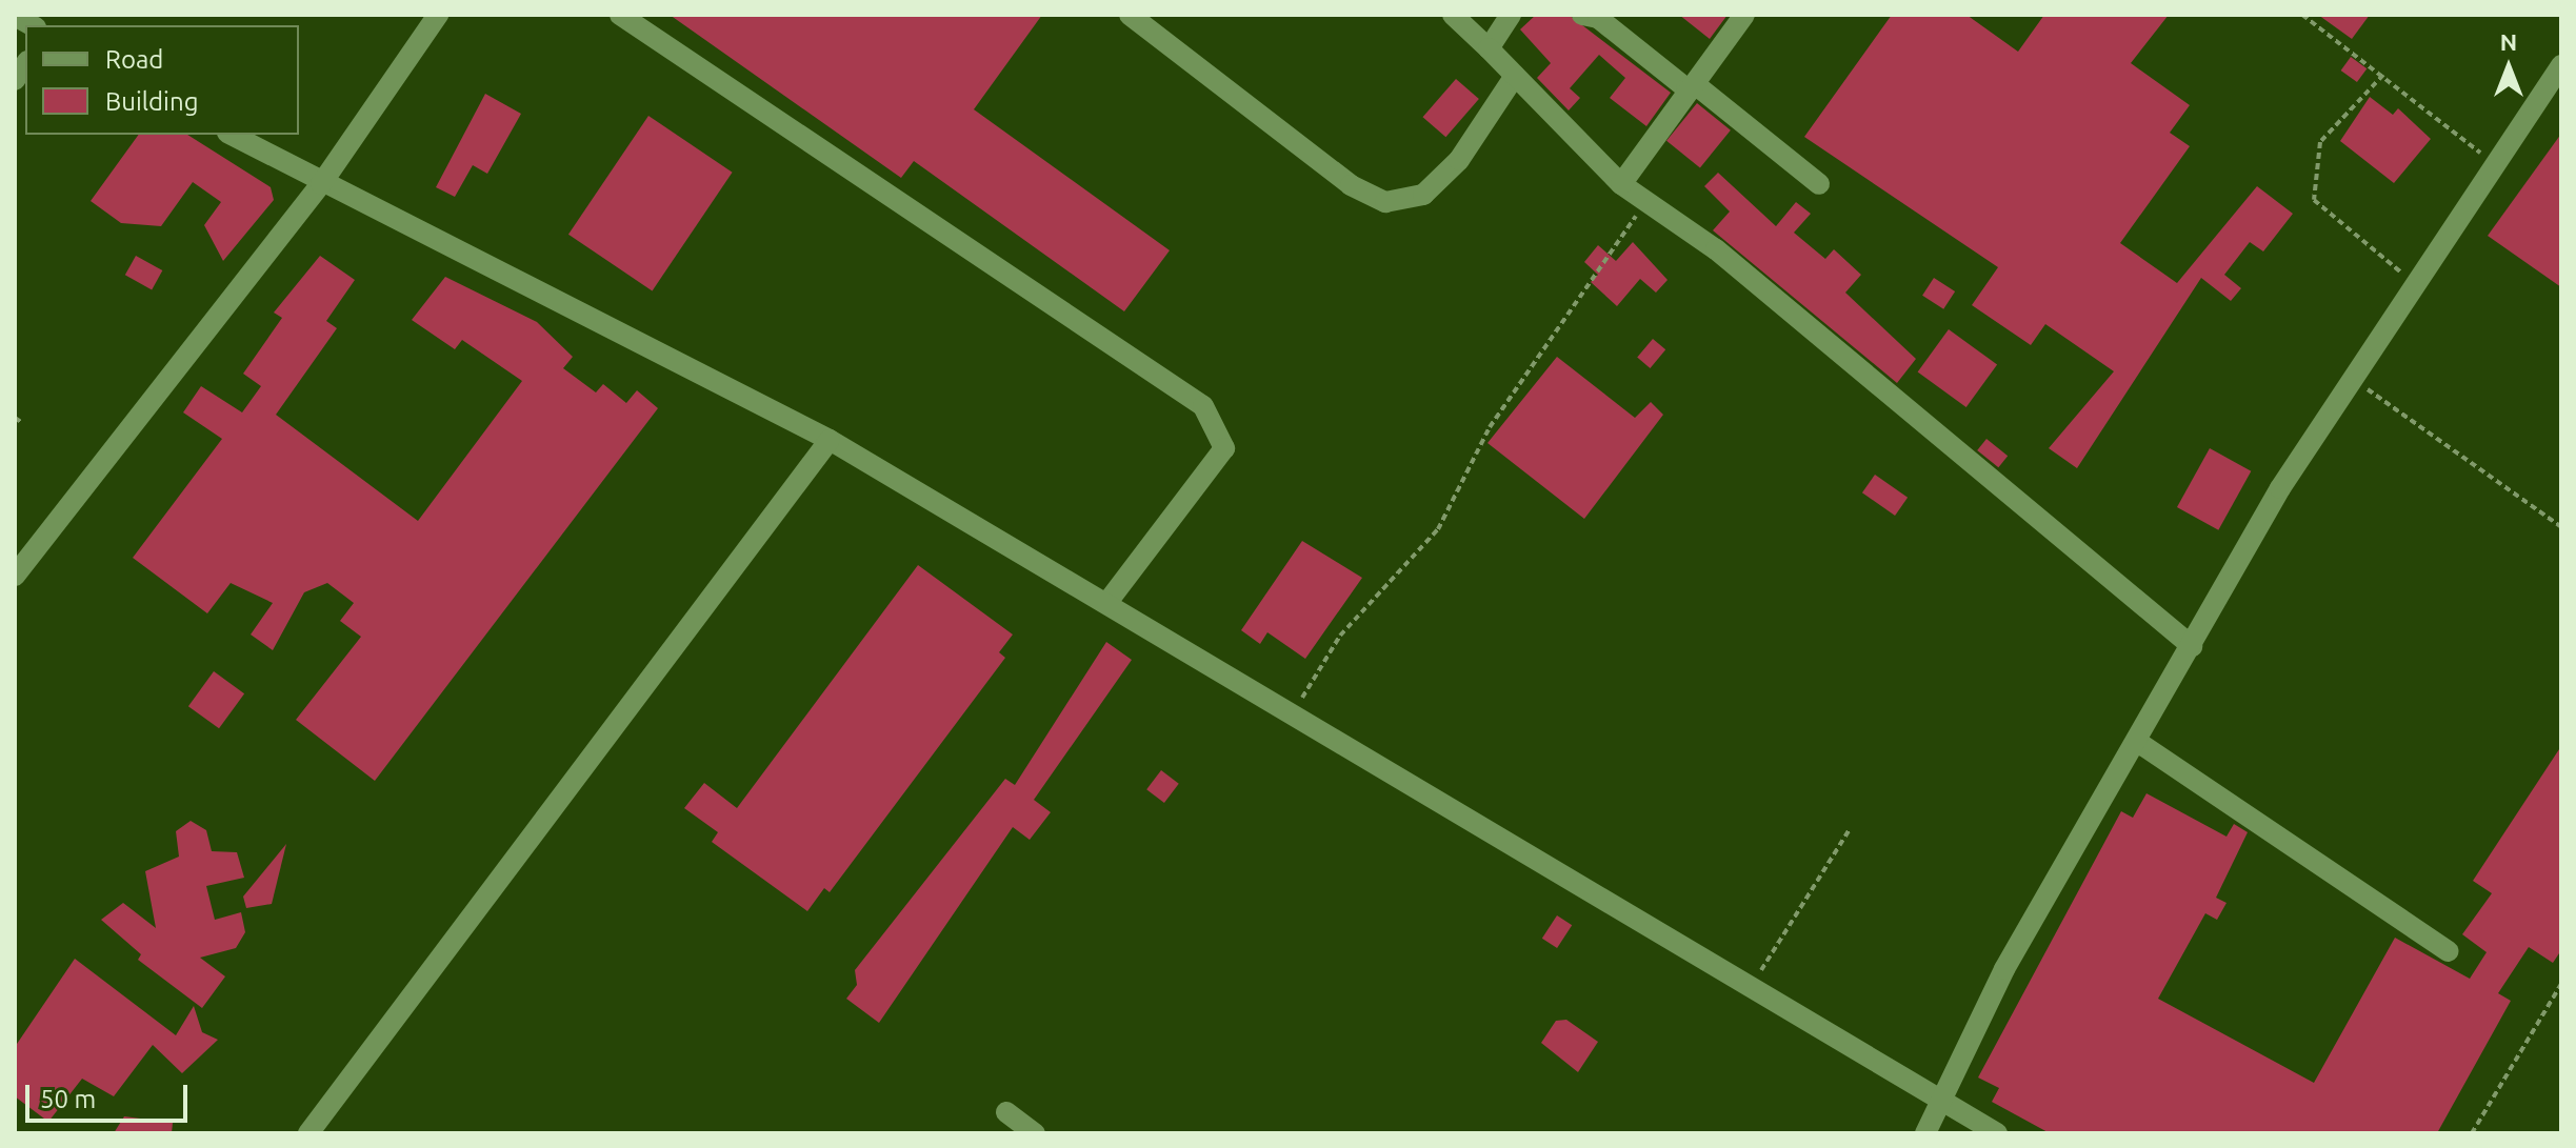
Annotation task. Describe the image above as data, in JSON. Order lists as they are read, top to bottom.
{
  "legend": ["Road", "Building"],
  "scale_bar": "50 m",
  "north": "top"
}
